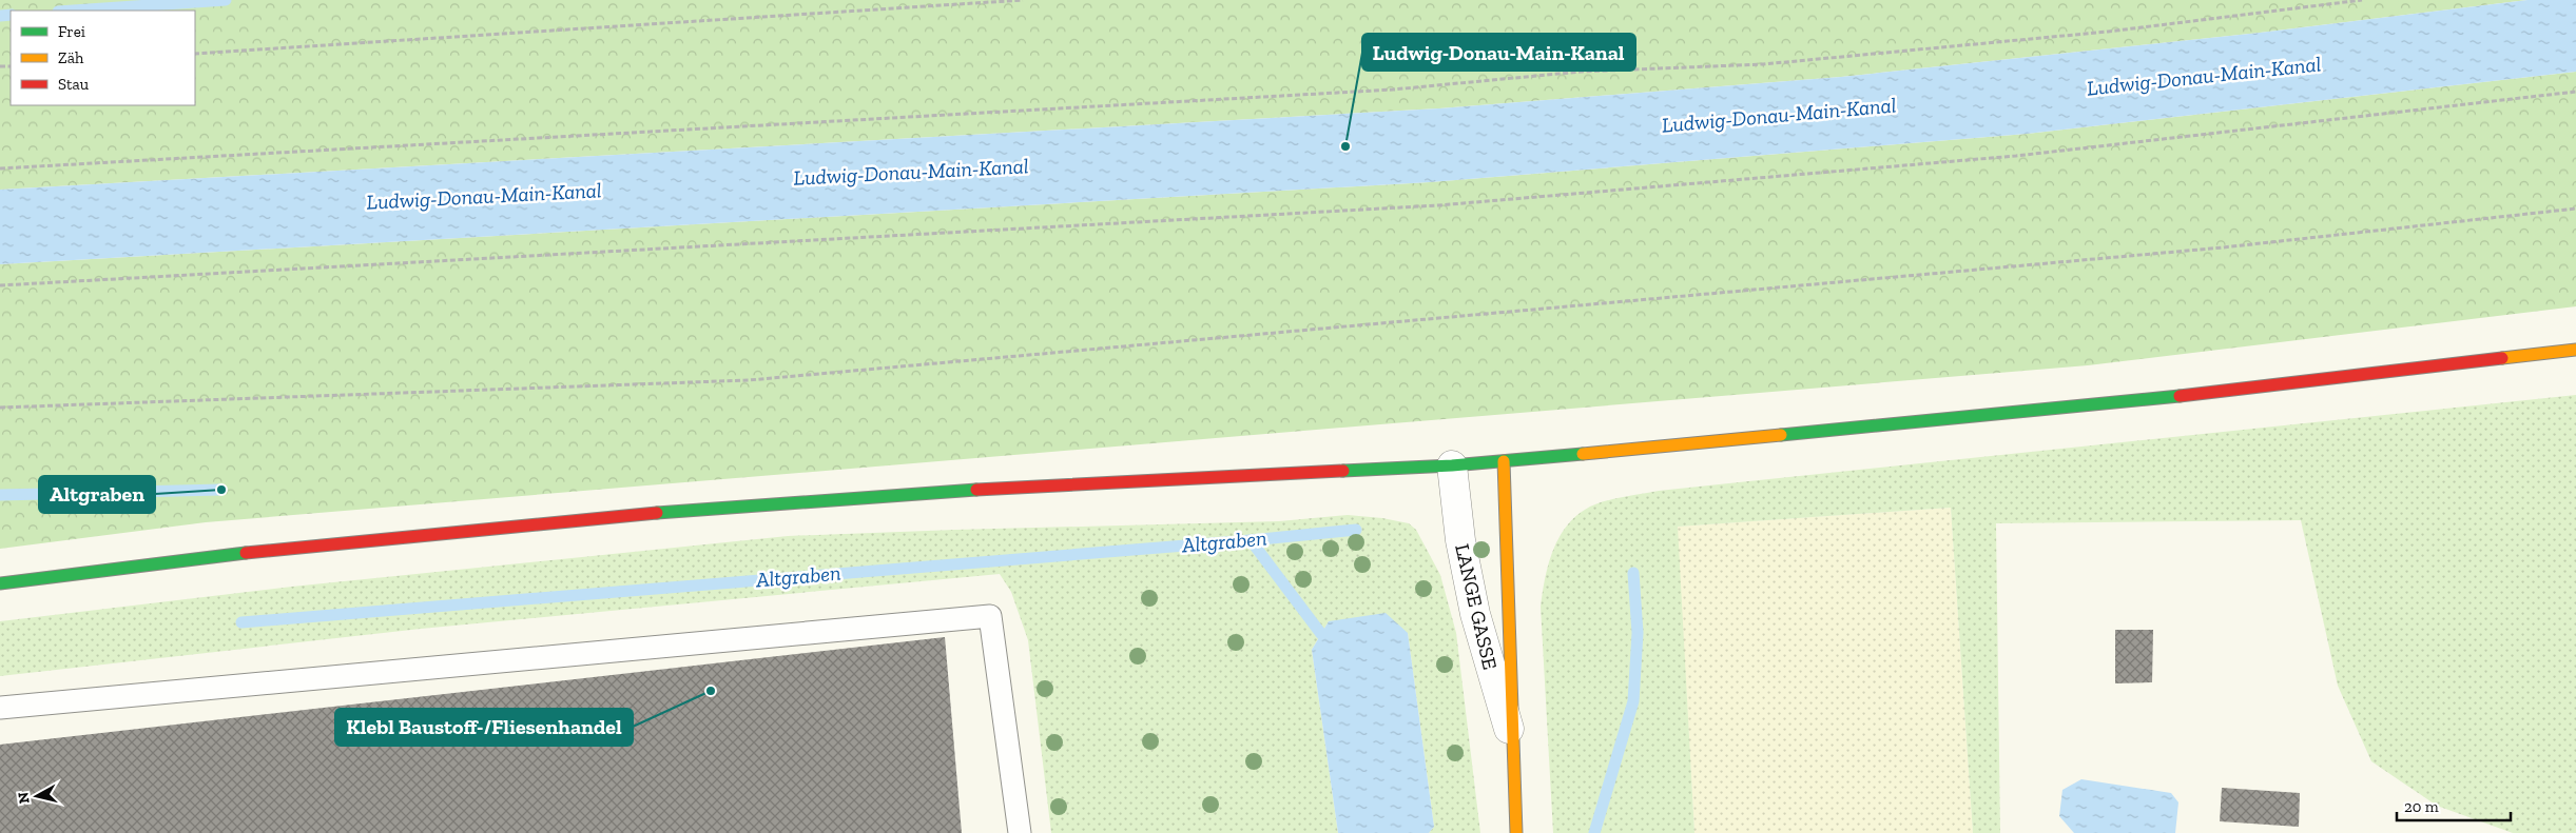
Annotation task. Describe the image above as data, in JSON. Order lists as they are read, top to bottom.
{
  "streets": {
    "main road": ["LANGE GASSE"]
  },
  "water": ["Ludwig-Donau-Main-Kanal", "Altgraben"],
  "places": ["Ludwig-Donau-Main-Kanal", "Altgraben", "Klebl Baustoff-/Fliesenhandel"],
  "legend": ["Frei", "Zäh", "Stau"],
  "scale_bar": "20 m",
  "north": "left"
}
